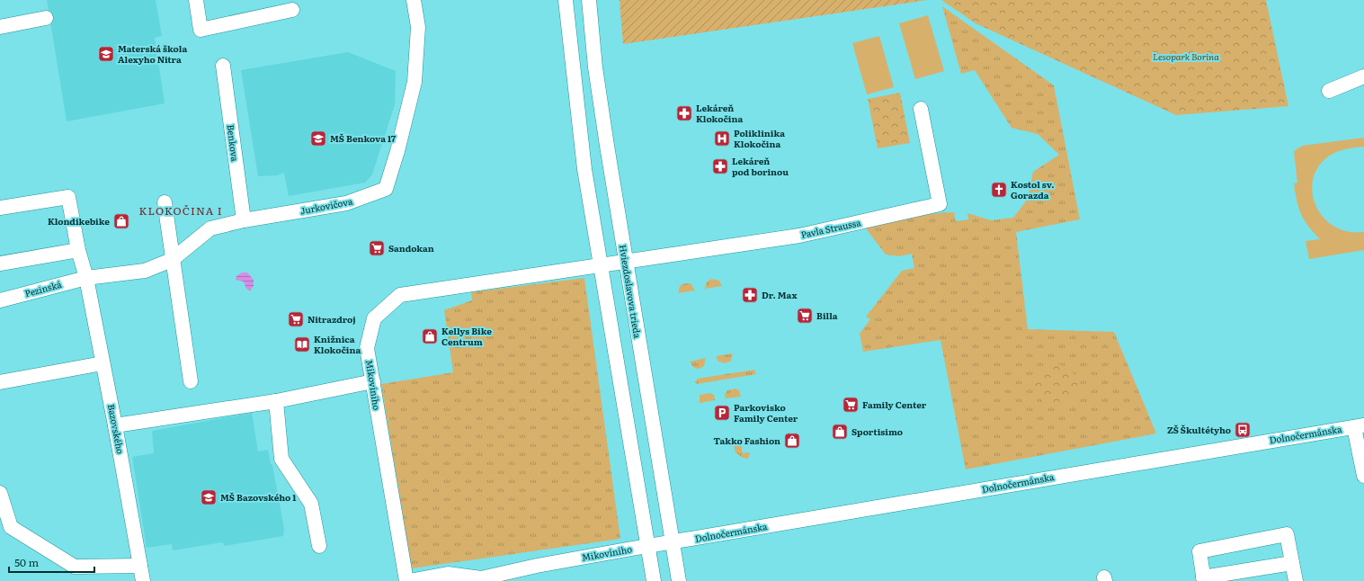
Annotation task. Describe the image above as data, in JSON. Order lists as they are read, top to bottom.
{
  "streets": {
    "street": [
      "Benkova",
      "Jurkovičova",
      "Pavla Straussa",
      "Pezinská",
      "Hviezdoslavova trieda",
      "Mikovíniho",
      "Bazovského",
      "Dolnočermánska"
    ]
  },
  "crossings": [
    ["Benkova", "Jurkovičova"],
    ["Jurkovičova", "Pezinská"],
    ["Jurkovičova", "Bazovského"],
    ["Pavla Straussa", "Hviezdoslavova trieda"],
    ["Pavla Straussa", "Mikovíniho"],
    ["Pezinská", "Bazovského"],
    ["Hviezdoslavova trieda", "Mikovíniho"],
    ["Hviezdoslavova trieda", "Dolnočermánska"],
    ["Mikovíniho", "Dolnočermánska"]
  ],
  "districts": ["KLOKOČINA I"],
  "parks": ["Lesopark Borina"],
  "places": {
    "school or university": ["Materská škola Alexyho Nitra", "MŠ Benkova 17", "MŠ Bazovského 1"],
    "pharmacy": ["Lekáreň Klokočina", "Lekáreň pod borinou", "Dr. Max"],
    "hospital": ["Poliklinika Klokočina"],
    "church": ["Kostol sv. Gorazda"],
    "shop": [
      "Klondikebike",
      "Kellys Bike Centrum",
      "Sportisimo",
      "Takko Fashion"
    ],
    "supermarket": [
      "Sandokan",
      "Billa",
      "Nitrazdroj",
      "Family Center"
    ],
    "library": ["Knižnica Klokočina"],
    "parking": ["Parkovisko Family Center"],
    "bus stop": ["ZŠ Škultétyho"]
  },
  "scale_bar": "50 m"
}
